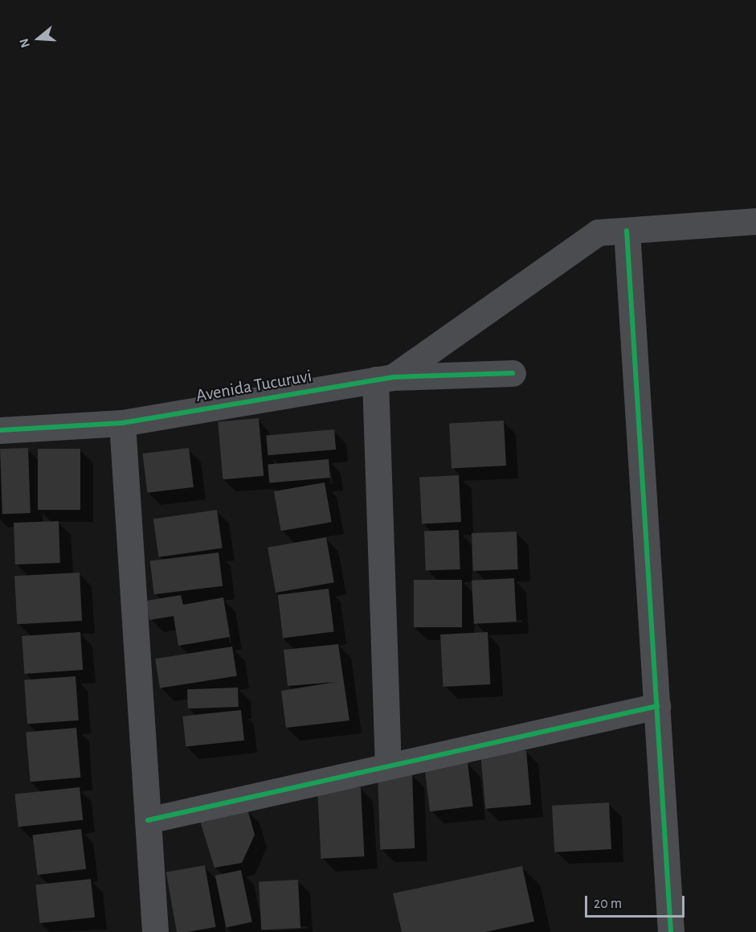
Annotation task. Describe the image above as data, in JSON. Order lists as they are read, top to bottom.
{
  "streets": {
    "street": ["Avenida Tucuruvi"]
  },
  "scale_bar": "20 m",
  "north": "left"
}
